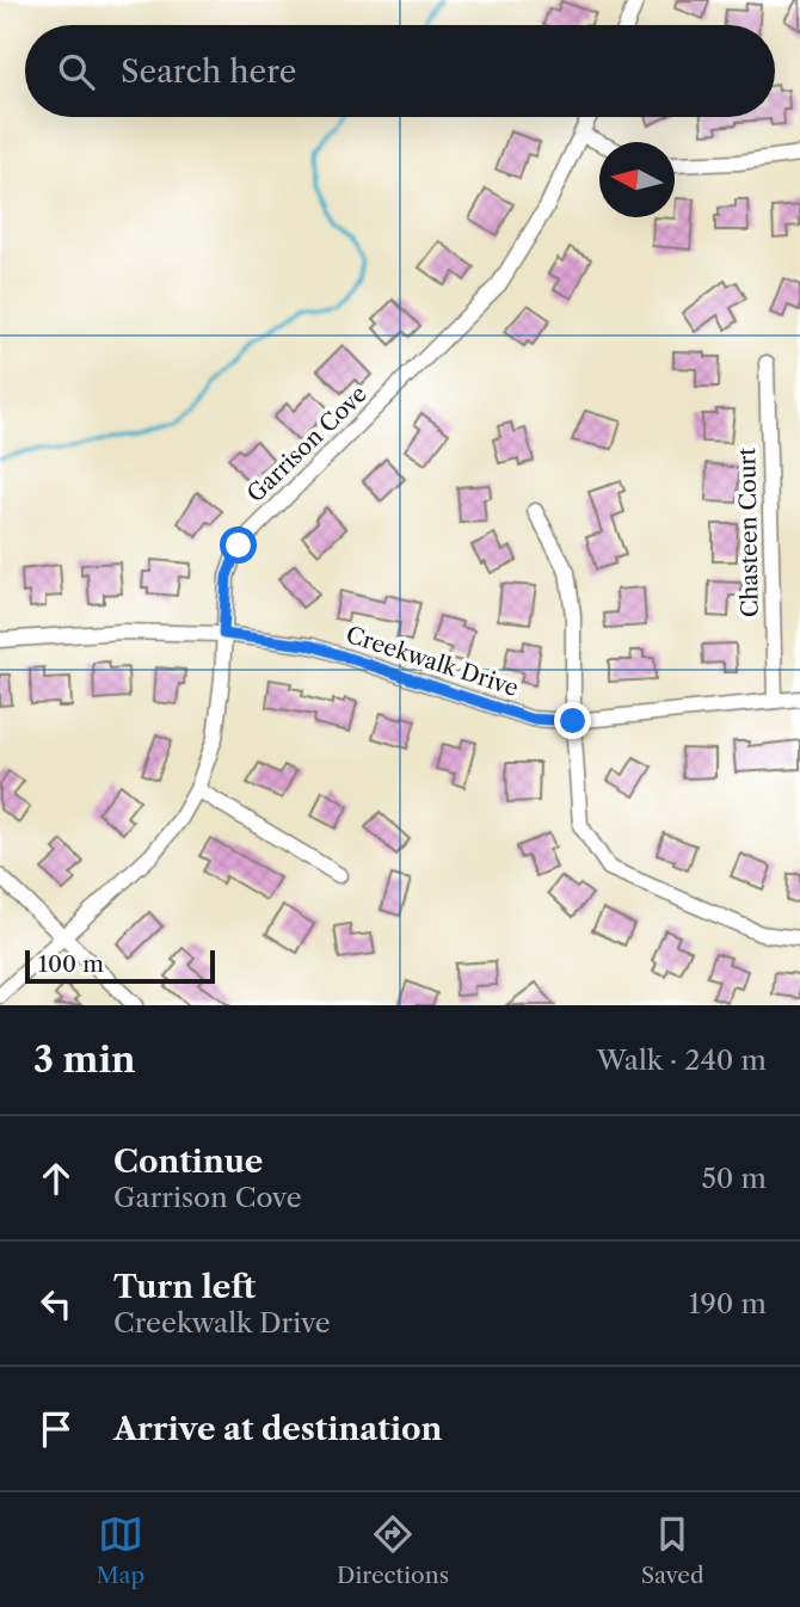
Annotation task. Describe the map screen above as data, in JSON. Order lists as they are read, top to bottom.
{
  "streets": {
    "street": ["Garrison Cove", "Chasteen Court", "Creekwalk Drive"]
  },
  "crossings": [
    ["Garrison Cove", "Creekwalk Drive"],
    ["Chasteen Court", "Creekwalk Drive"]
  ],
  "scale_bar": "100 m",
  "north": "left",
  "page": {
    "search": "Search here",
    "scale": "100 m",
    "heading": ["3 min", "Walk · 240 m"],
    "list": [
      ["Continue", "Garrison Cove", "50 m"],
      ["Turn left", "Creekwalk Drive", "190 m"],
      "Arrive at destination"
    ],
    "nav": ["Map", "Directions", "Saved"]
  }
}
